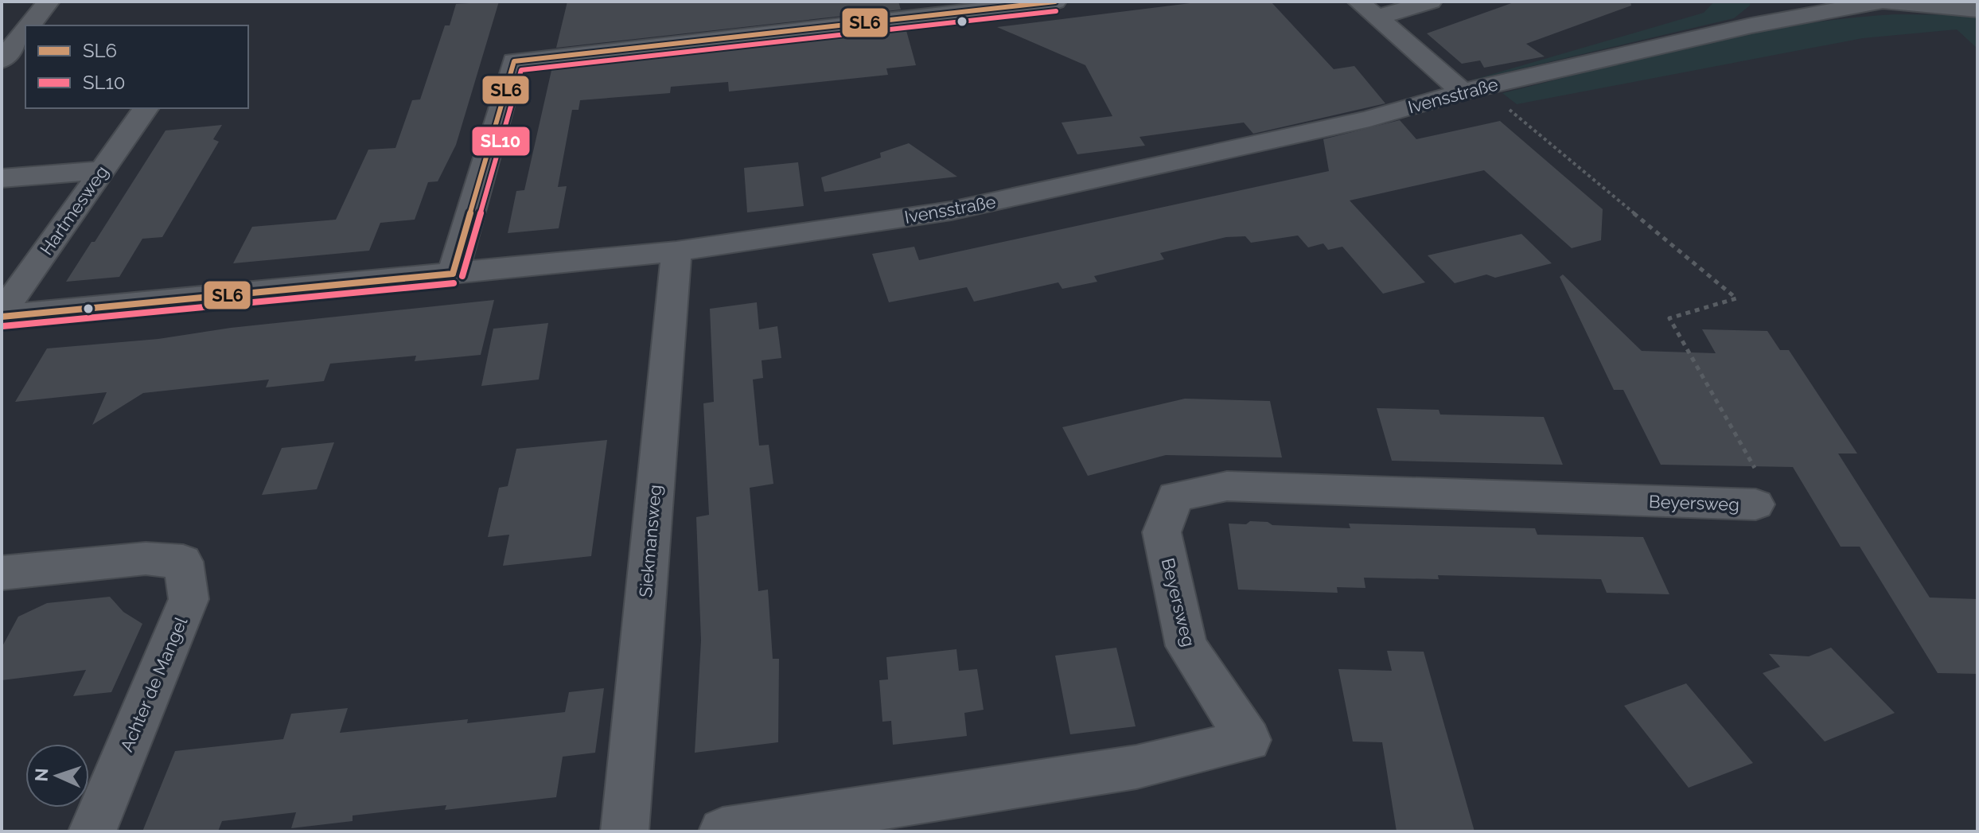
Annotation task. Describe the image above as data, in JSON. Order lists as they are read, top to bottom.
{
  "streets": {
    "street": [
      "Ivensstraße",
      "Hartmesweg",
      "Beyersweg",
      "Siekmansweg",
      "Achter de Mangel"
    ]
  },
  "crossings": [
    ["Ivensstraße", "Hartmesweg"],
    ["Ivensstraße", "Siekmansweg"]
  ],
  "lines": ["transit line SL6", "transit line SL10"],
  "legend": ["SL6", "SL10"],
  "north": "left"
}
